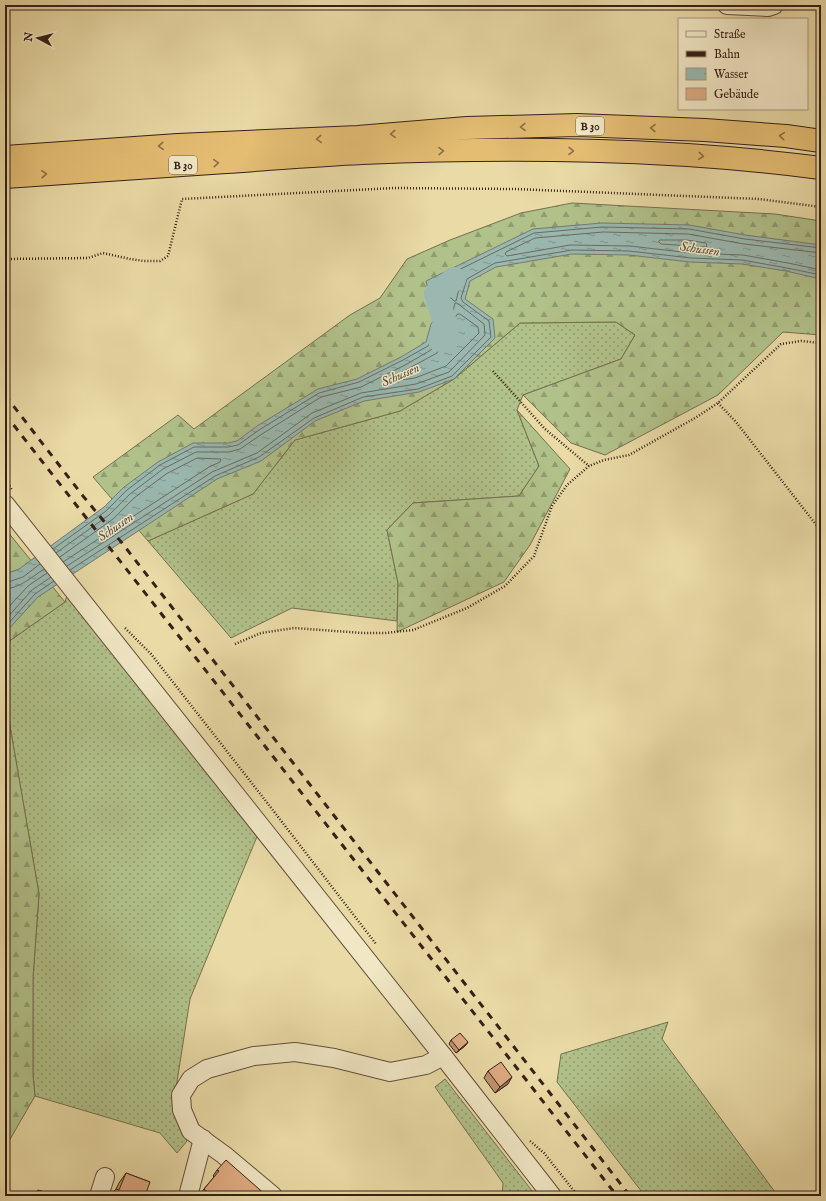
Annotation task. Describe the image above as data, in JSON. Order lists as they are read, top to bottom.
{
  "streets": {
    "highway": ["B 30"]
  },
  "water": ["Schussen"],
  "legend": [
    "Straße",
    "Bahn",
    "Wasser",
    "Gebäude"
  ],
  "north": "left"
}
